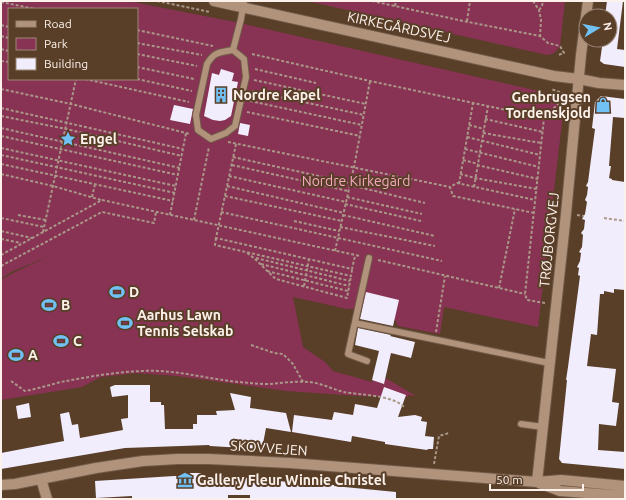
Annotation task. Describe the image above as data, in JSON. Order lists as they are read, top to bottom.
{
  "streets": {
    "street": ["KIRKEGÅRDSVEJ", "TRØJBORGVEJ", "SKOVVEJEN"]
  },
  "crossings": [
    ["KIRKEGÅRDSVEJ", "TRØJBORGVEJ"],
    ["TRØJBORGVEJ", "SKOVVEJEN"]
  ],
  "parks": ["Nordre Kirkegård"],
  "places": {
    "building": ["Nordre Kapel"],
    "shop": ["Genbrugsen Tordenskjold"],
    "place": ["Engel"],
    "sports": [
      "D",
      "B",
      "Aarhus Lawn Tennis Selskab",
      "C",
      "A"
    ],
    "museum": ["Gallery Fleur Winnie Christel"]
  },
  "legend": ["Road", "Park", "Building"],
  "scale_bar": "50 m",
  "north": "right"
}
